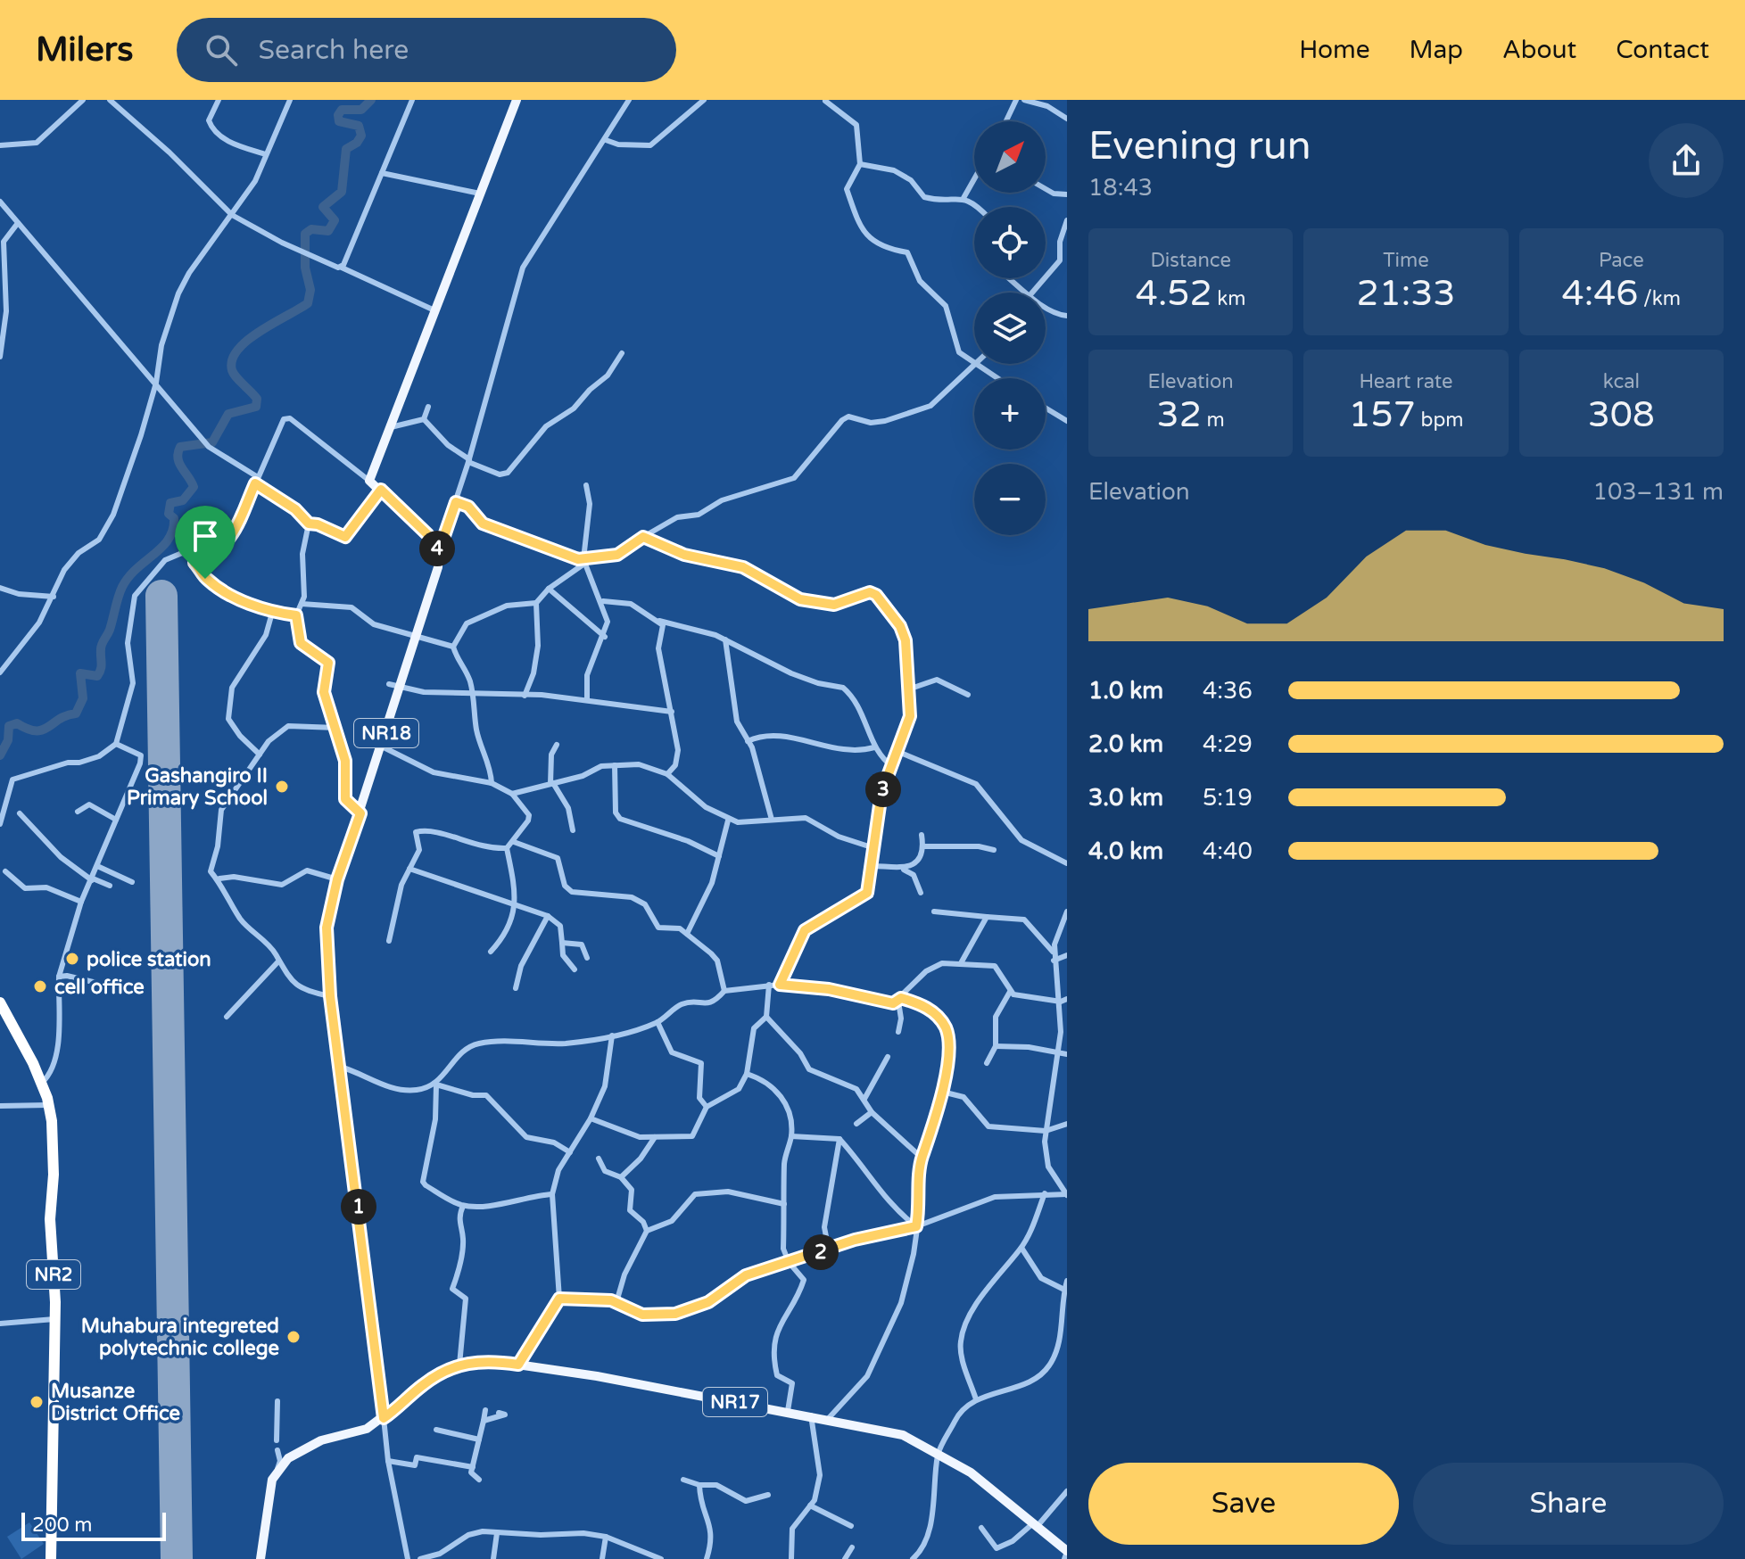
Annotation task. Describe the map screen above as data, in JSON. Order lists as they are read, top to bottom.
{
  "streets": {
    "highway": ["NR2"],
    "main road": ["NR18", "NR17"]
  },
  "crossings": [
    ["NR18", "NR17"]
  ],
  "places": [
    "Gashangiro II Primary School",
    "police station",
    "cell office",
    "Muhabura integreted polytechnic college",
    "Musanze District Office"
  ],
  "scale_bar": "200 m",
  "north": "top right",
  "page": {
    "header": "Milers",
    "search": "Search here",
    "nav": [
      "Home",
      "Map",
      "About",
      "Contact"
    ],
    "heading": ["Evening run", "18:43"],
    "map_buttons": ["+", "−"],
    "stats": [
      ["Distance", "4.52 km"],
      ["Time", "21:33"],
      ["Pace", "4:46 /km"],
      ["Elevation", "32 m"],
      ["Heart rate", "157 bpm"],
      ["kcal", "308"]
    ],
    "chart": ["Elevation", "103–131 m"],
    "pins": [
      "4",
      "3",
      "1",
      "2"
    ],
    "list": [
      {
        "name": "1.0 km",
        "note": "4:36"
      },
      {
        "name": "2.0 km",
        "note": "4:29"
      },
      {
        "name": "3.0 km",
        "note": "5:19"
      },
      {
        "name": "4.0 km",
        "note": "4:40"
      }
    ],
    "buttons": ["Save", "Share"],
    "scale": "200 m"
  }
}
